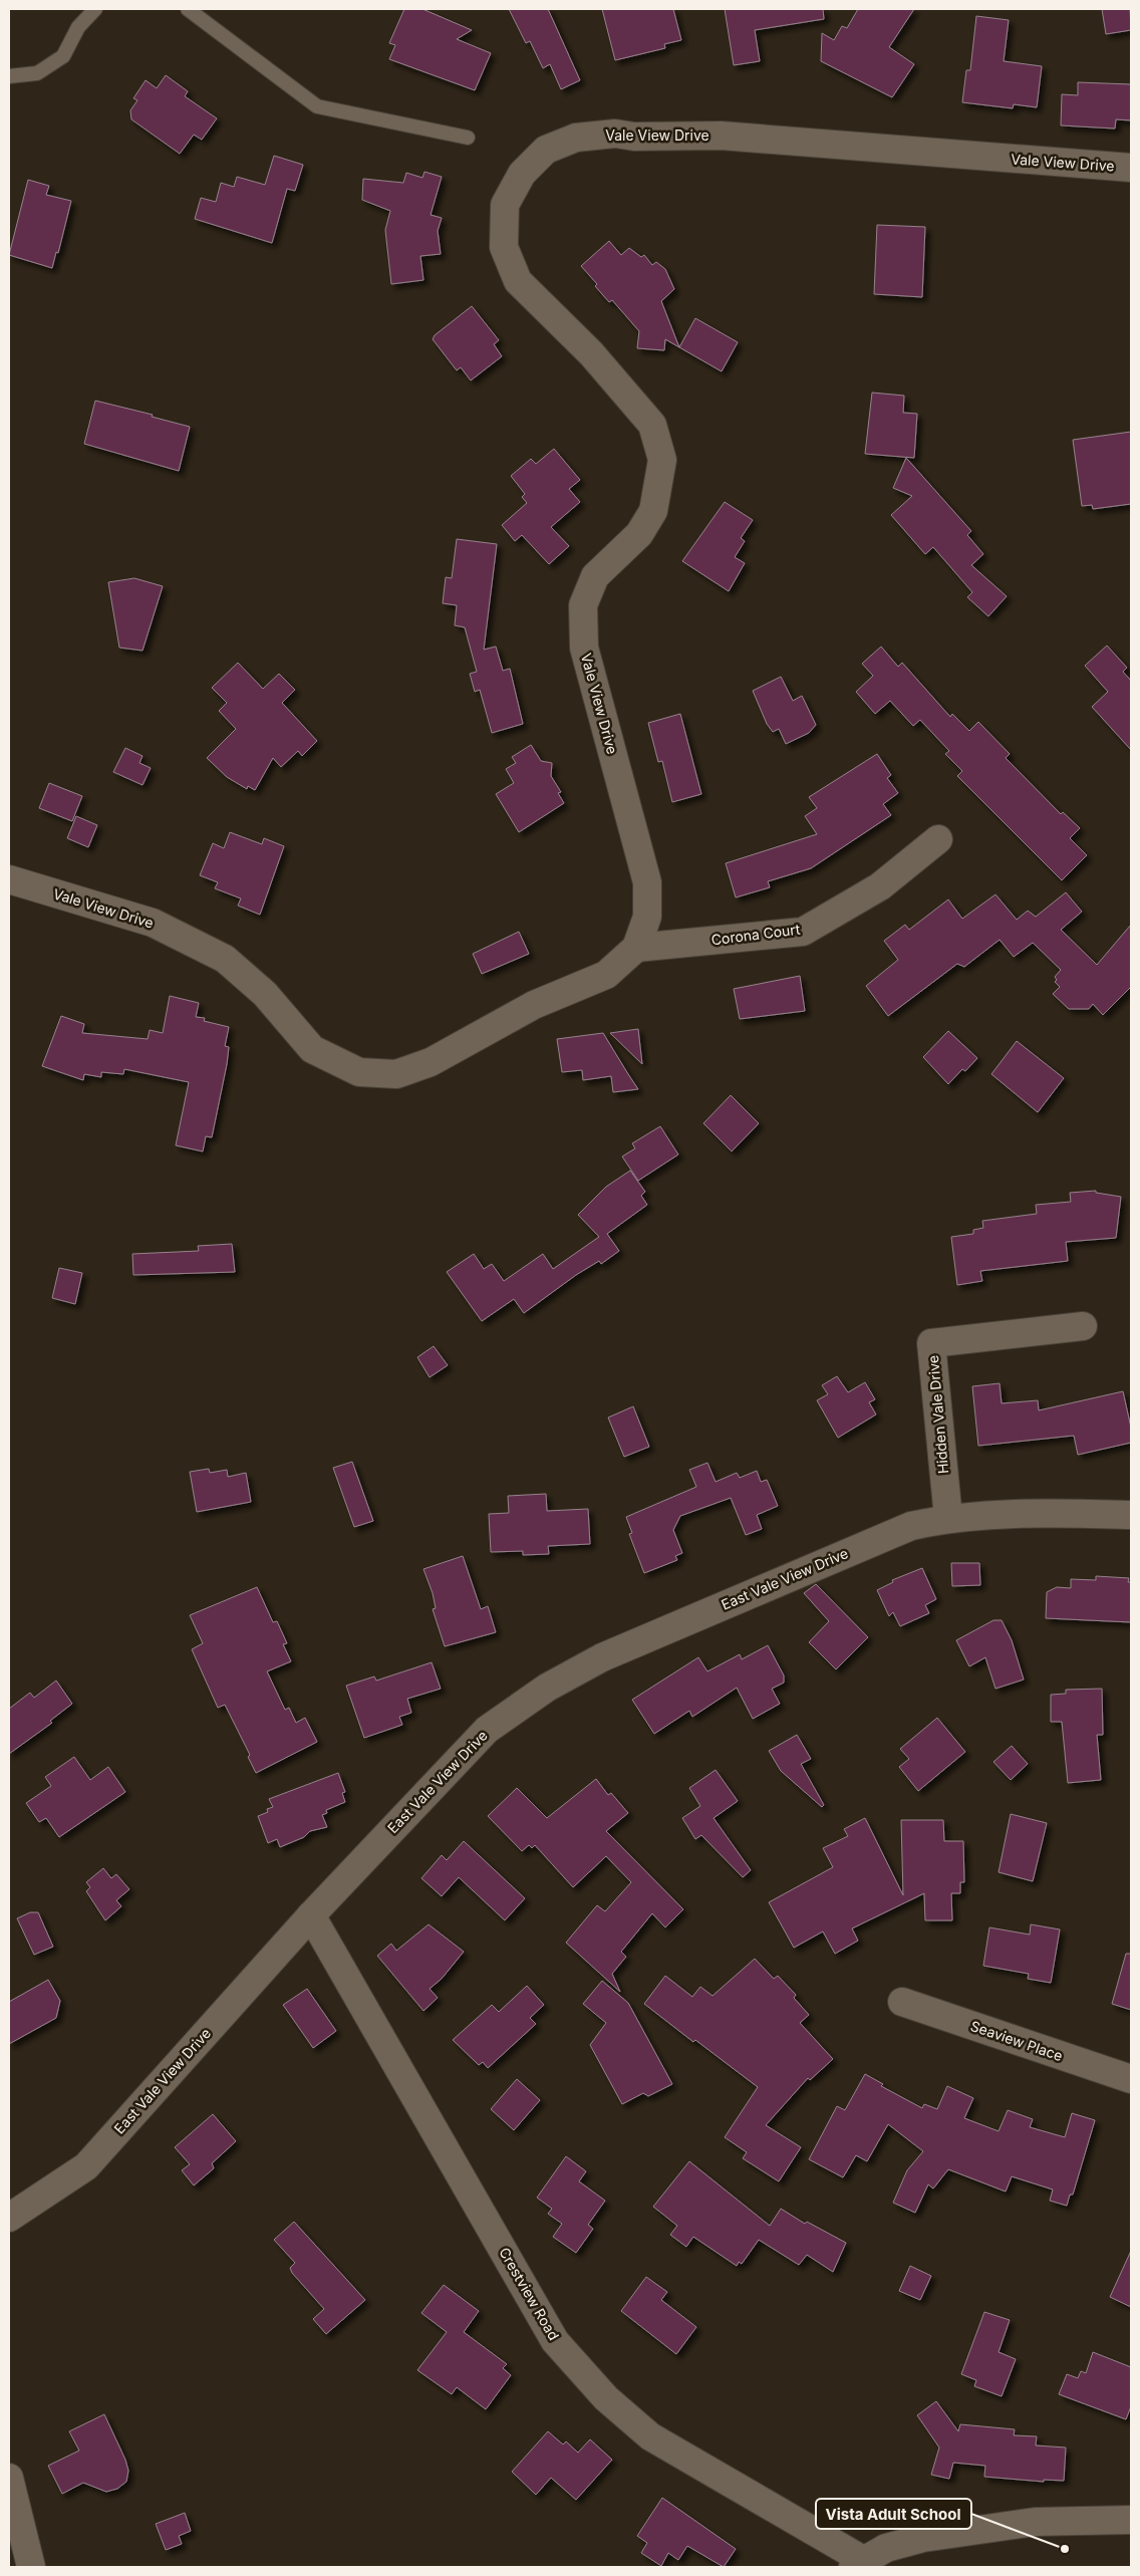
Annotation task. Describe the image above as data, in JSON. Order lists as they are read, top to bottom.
{
  "streets": {
    "street": [
      "Vale View Drive",
      "Corona Court",
      "Hidden Vale Drive",
      "East Vale View Drive",
      "Seaview Place",
      "Crestview Road"
    ]
  },
  "crossings": [
    ["Vale View Drive", "Corona Court"],
    ["Hidden Vale Drive", "East Vale View Drive"],
    ["East Vale View Drive", "Crestview Road"]
  ],
  "places": ["Vista Adult School"]
}
